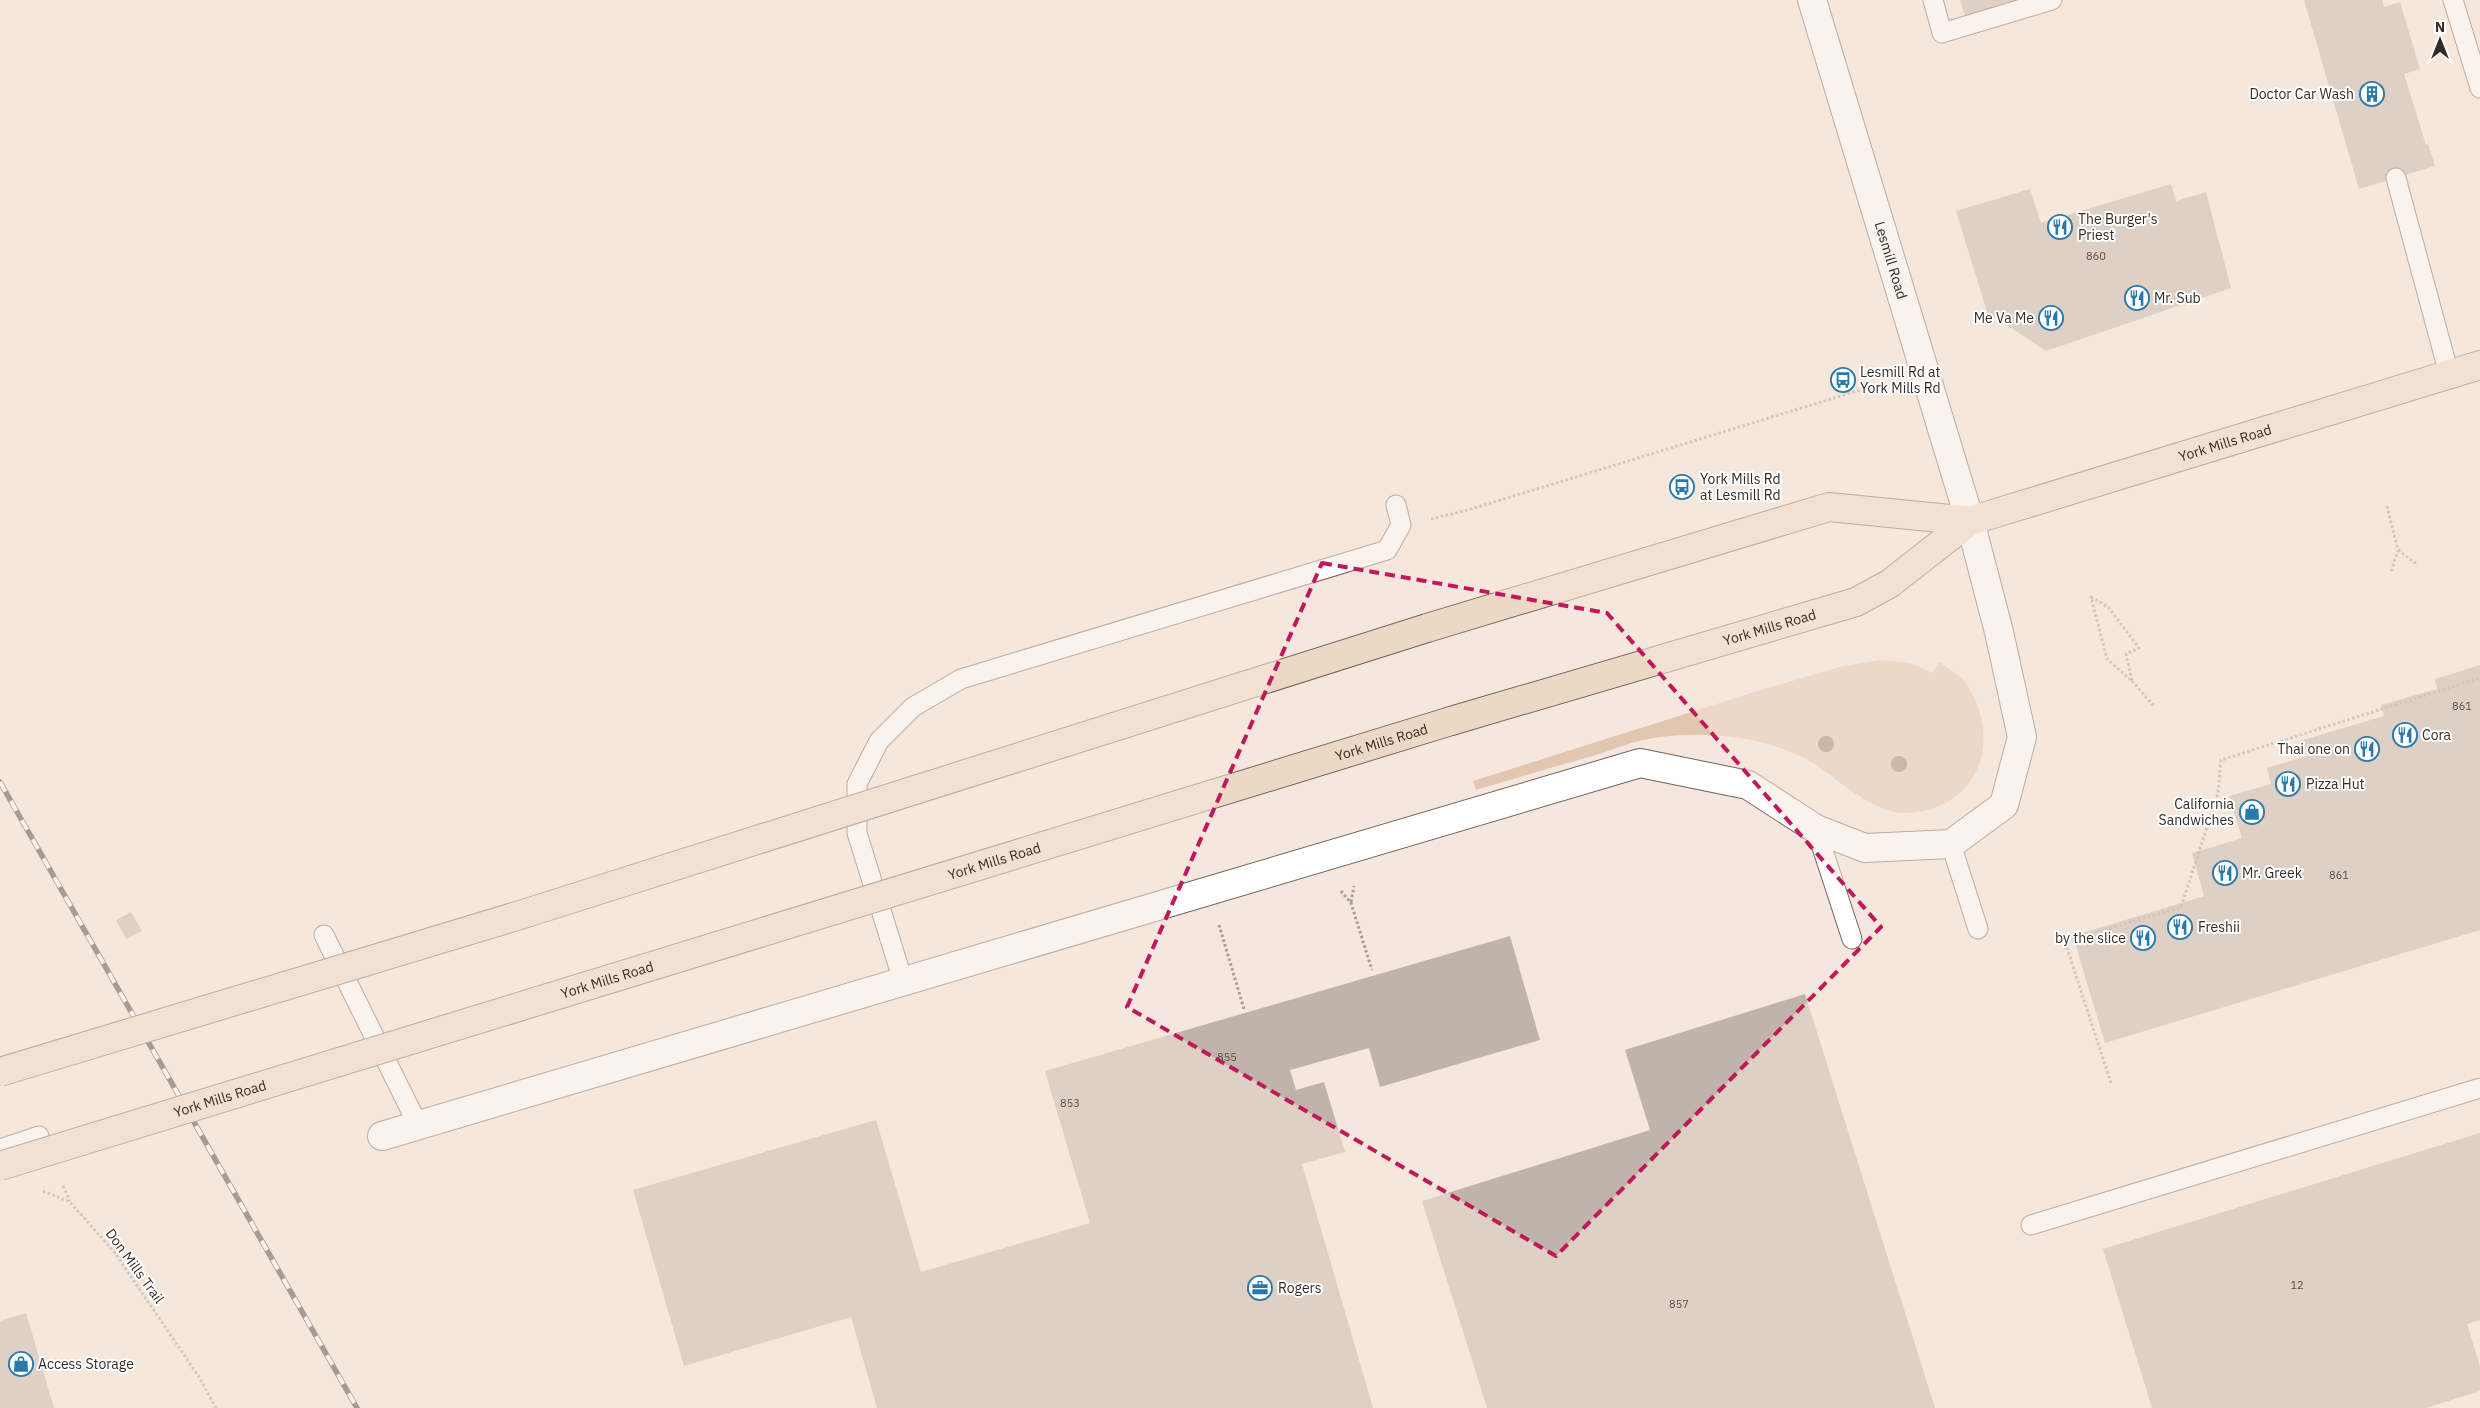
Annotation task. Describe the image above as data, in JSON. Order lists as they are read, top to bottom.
{
  "streets": {
    "main road": ["York Mills Road"],
    "street": ["Lesmill Road"],
    "path": ["Don Mills Trail"]
  },
  "crossings": [
    ["Lesmill Road", "York Mills Road"]
  ],
  "places": {
    "building": ["Doctor Car Wash"],
    "restaurant": [
      "The Burger's Priest",
      "Mr. Sub",
      "Me Va Me",
      "Cora",
      "Thai one on",
      "Pizza Hut",
      "Mr. Greek",
      "Freshii",
      "by the slice"
    ],
    "bus stop": ["Lesmill Rd at York Mills Rd", "York Mills Rd at Lesmill Rd"],
    "shop": ["California Sandwiches", "Access Storage"],
    "office": ["Rogers"]
  },
  "house_numbers": [
    "860",
    "861",
    "861",
    "855",
    "853",
    "12",
    "857"
  ],
  "north": "top"
}
